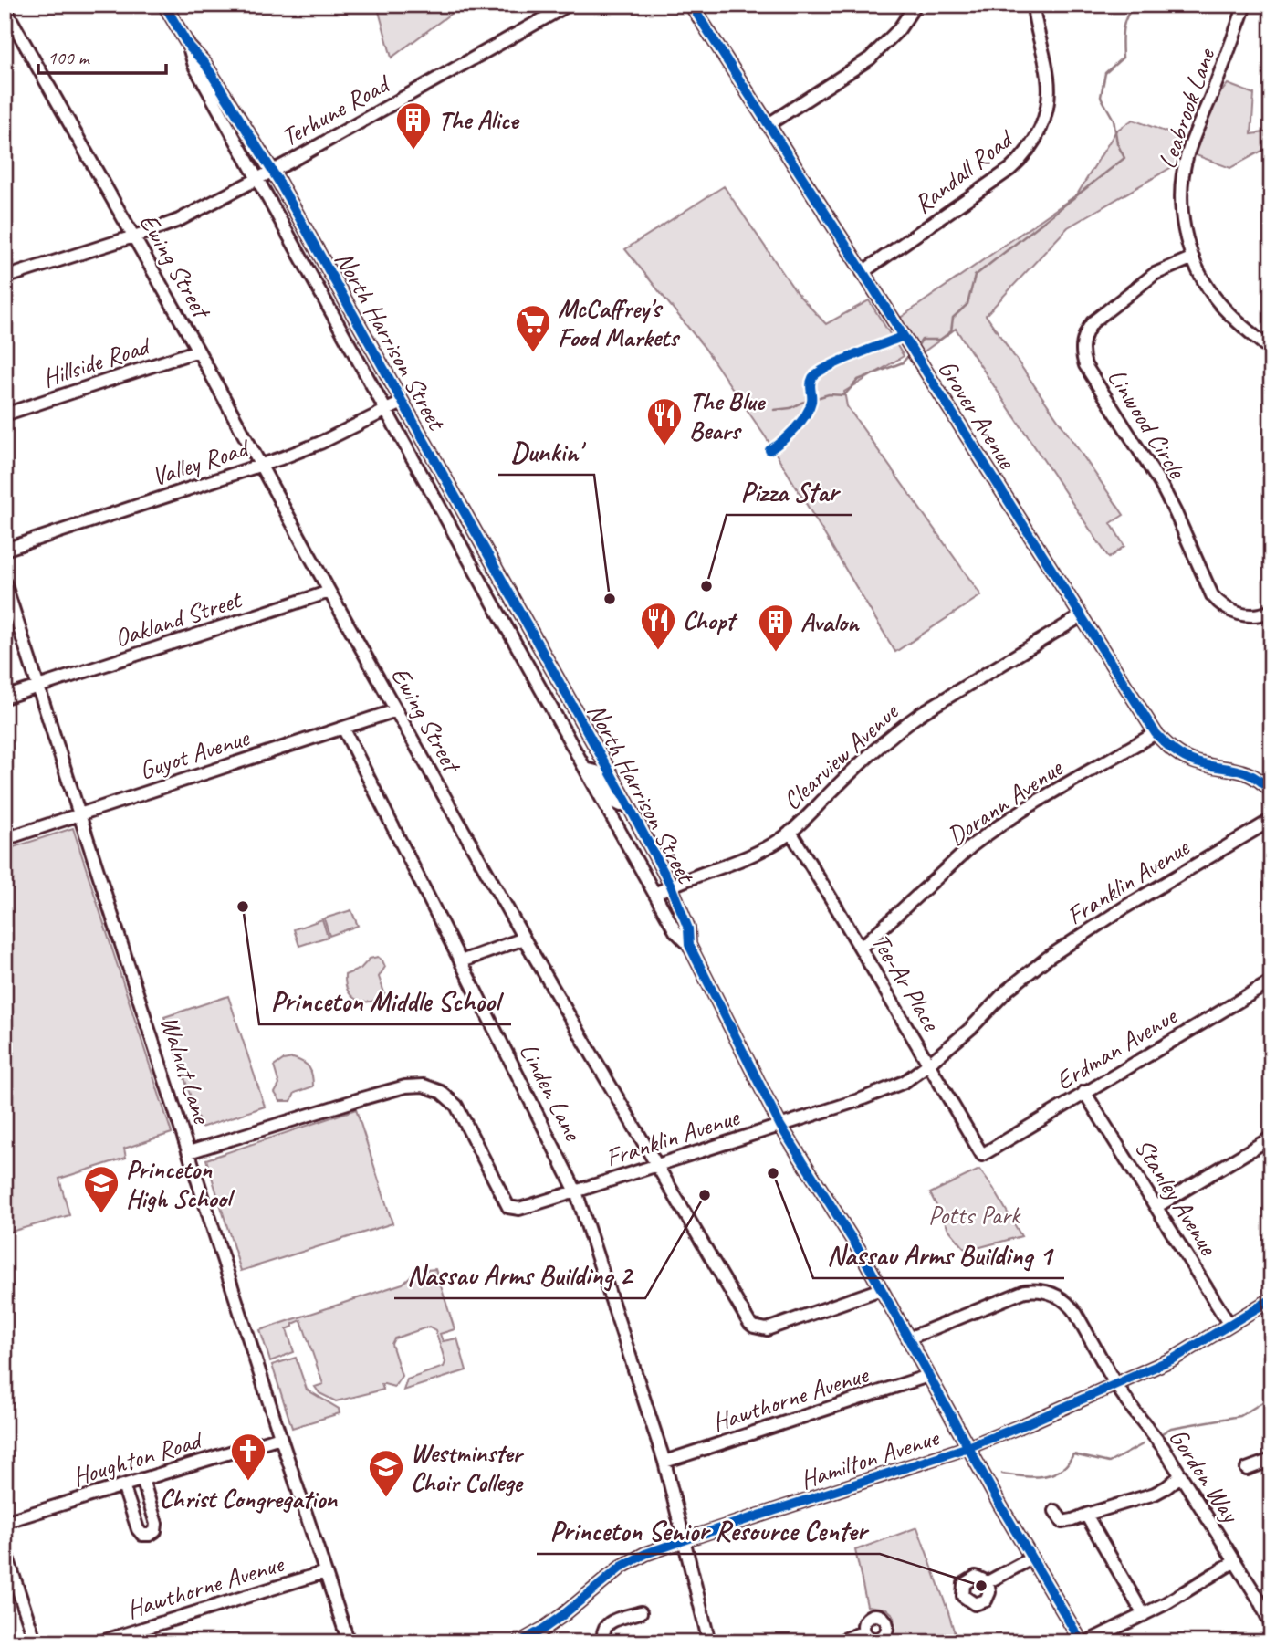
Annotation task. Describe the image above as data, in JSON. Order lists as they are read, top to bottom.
{
  "streets": {
    "street": [
      "Leabrook Lane",
      "Terhune Road",
      "Randall Road",
      "Ewing Street",
      "North Harrison Street",
      "Hillside Road",
      "Grover Avenue",
      "Linwood Circle",
      "Valley Road",
      "Oakland Street",
      "Guyot Avenue",
      "Clearview Avenue",
      "Dorann Avenue",
      "Franklin Avenue",
      "Tee-Ar Place",
      "Erdman Avenue",
      "Walnut Lane",
      "Linden Lane",
      "Stanley Avenue",
      "Hawthorne Avenue",
      "Houghton Road",
      "Hamilton Avenue",
      "Gordon Way"
    ]
  },
  "crossings": [
    ["Leabrook Lane", "Linwood Circle"],
    ["Terhune Road", "Ewing Street"],
    ["Terhune Road", "North Harrison Street"],
    ["Randall Road", "Grover Avenue"],
    ["Ewing Street", "North Harrison Street"],
    ["Ewing Street", "Hillside Road"],
    ["Ewing Street", "Valley Road"],
    ["Ewing Street", "Oakland Street"],
    ["Ewing Street", "Guyot Avenue"],
    ["Ewing Street", "Franklin Avenue"],
    ["North Harrison Street", "Valley Road"],
    ["North Harrison Street", "Clearview Avenue"],
    ["North Harrison Street", "Franklin Avenue"],
    ["North Harrison Street", "Hawthorne Avenue"],
    ["North Harrison Street", "Hamilton Avenue"],
    ["North Harrison Street", "Gordon Way"],
    ["Grover Avenue", "Clearview Avenue"],
    ["Grover Avenue", "Dorann Avenue"],
    ["Oakland Street", "Walnut Lane"],
    ["Guyot Avenue", "Walnut Lane"],
    ["Guyot Avenue", "Linden Lane"],
    ["Clearview Avenue", "Tee-Ar Place"],
    ["Dorann Avenue", "Tee-Ar Place"],
    ["Franklin Avenue", "Tee-Ar Place"],
    ["Franklin Avenue", "Walnut Lane"],
    ["Franklin Avenue", "Linden Lane"],
    ["Tee-Ar Place", "Erdman Avenue"],
    ["Erdman Avenue", "Stanley Avenue"],
    ["Walnut Lane", "Hawthorne Avenue"],
    ["Walnut Lane", "Houghton Road"],
    ["Linden Lane", "Hawthorne Avenue"],
    ["Linden Lane", "Hamilton Avenue"],
    ["Stanley Avenue", "Hamilton Avenue"],
    ["Hamilton Avenue", "Gordon Way"]
  ],
  "parks": ["Potts Park"],
  "places": {
    "building": ["The Alice", "Avalon"],
    "supermarket": ["McCaffrey's Food Markets"],
    "restaurant": ["The Blue Bears", "Chopt"],
    "other": [
      "Pizza Star",
      "Dunkin'",
      "Princeton Middle School",
      "Nassau Arms Building 1",
      "Nassau Arms Building 2",
      "Princeton Senior Resource Center"
    ],
    "school or university": ["Princeton High School", "Westminster Choir College"],
    "church": ["Christ Congregation"]
  },
  "scale_bar": "100 m"
}
